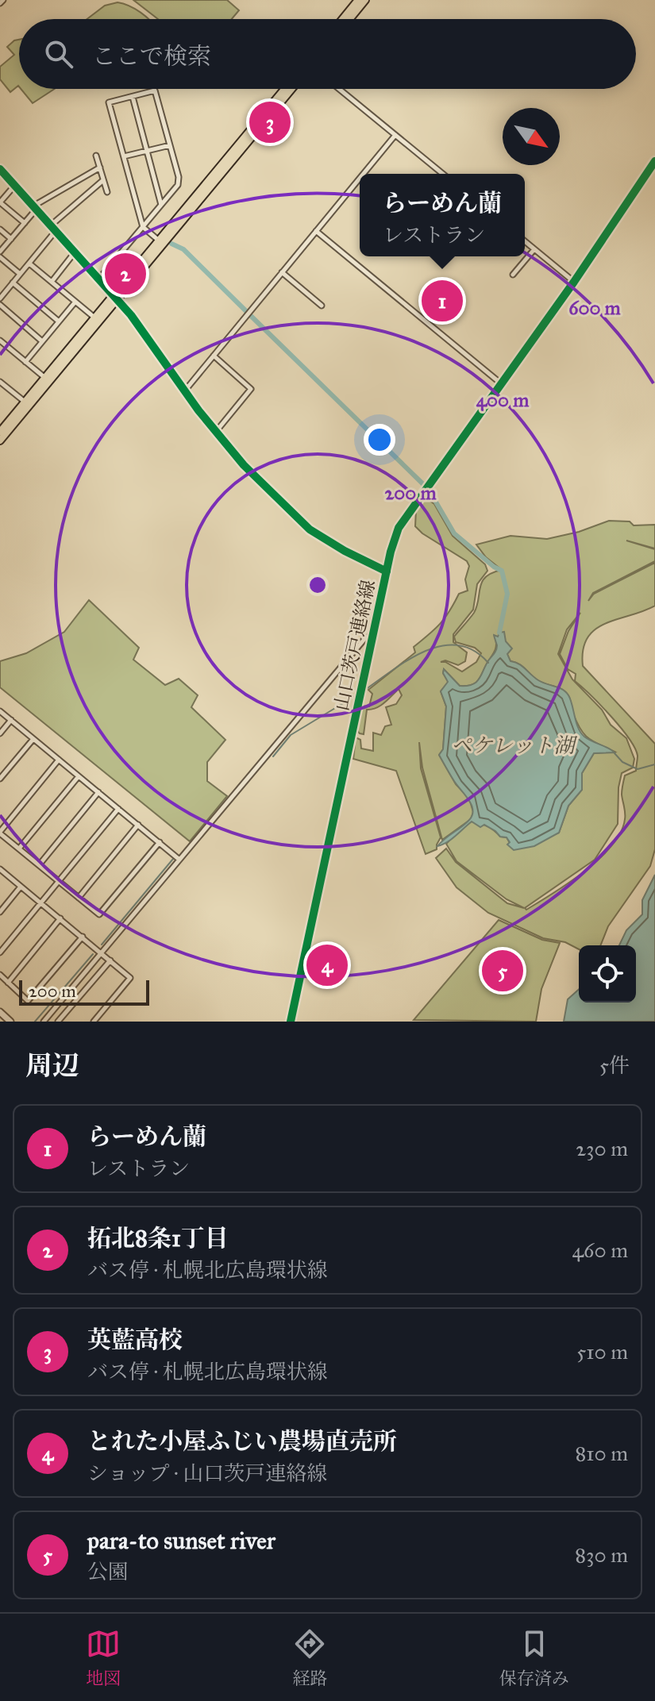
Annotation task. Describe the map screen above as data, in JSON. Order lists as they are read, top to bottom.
{
  "streets": {
    "street": ["山口茨戸連絡線"]
  },
  "water": ["ペケレット湖"],
  "scale_bar": "200 m",
  "north": "bottom right",
  "page": {
    "search": "ここで検索",
    "pins": [
      "3",
      "2",
      "1",
      "4",
      "5"
    ],
    "popup": ["らーめん蘭", "レストラン"],
    "scale": "200 m",
    "heading": ["周辺", "5件"],
    "list": [
      {
        "mark": "1",
        "name": "らーめん蘭",
        "note": "レストラン",
        "value": "230 m"
      },
      {
        "mark": "2",
        "name": "拓北8条1丁目",
        "note": "バス停 · 札幌北広島環状線",
        "value": "460 m"
      },
      {
        "mark": "3",
        "name": "英藍高校",
        "note": "バス停 · 札幌北広島環状線",
        "value": "510 m"
      },
      {
        "mark": "4",
        "name": "とれた小屋ふじい農場直売所",
        "note": "ショップ · 山口茨戸連絡線",
        "value": "810 m"
      },
      {
        "mark": "5",
        "name": "para-to sunset river",
        "note": "公園",
        "value": "830 m"
      }
    ],
    "nav": ["地図", "経路", "保存済み"]
  },
  "rings": ["600 m", "400 m", "200 m"]
}
